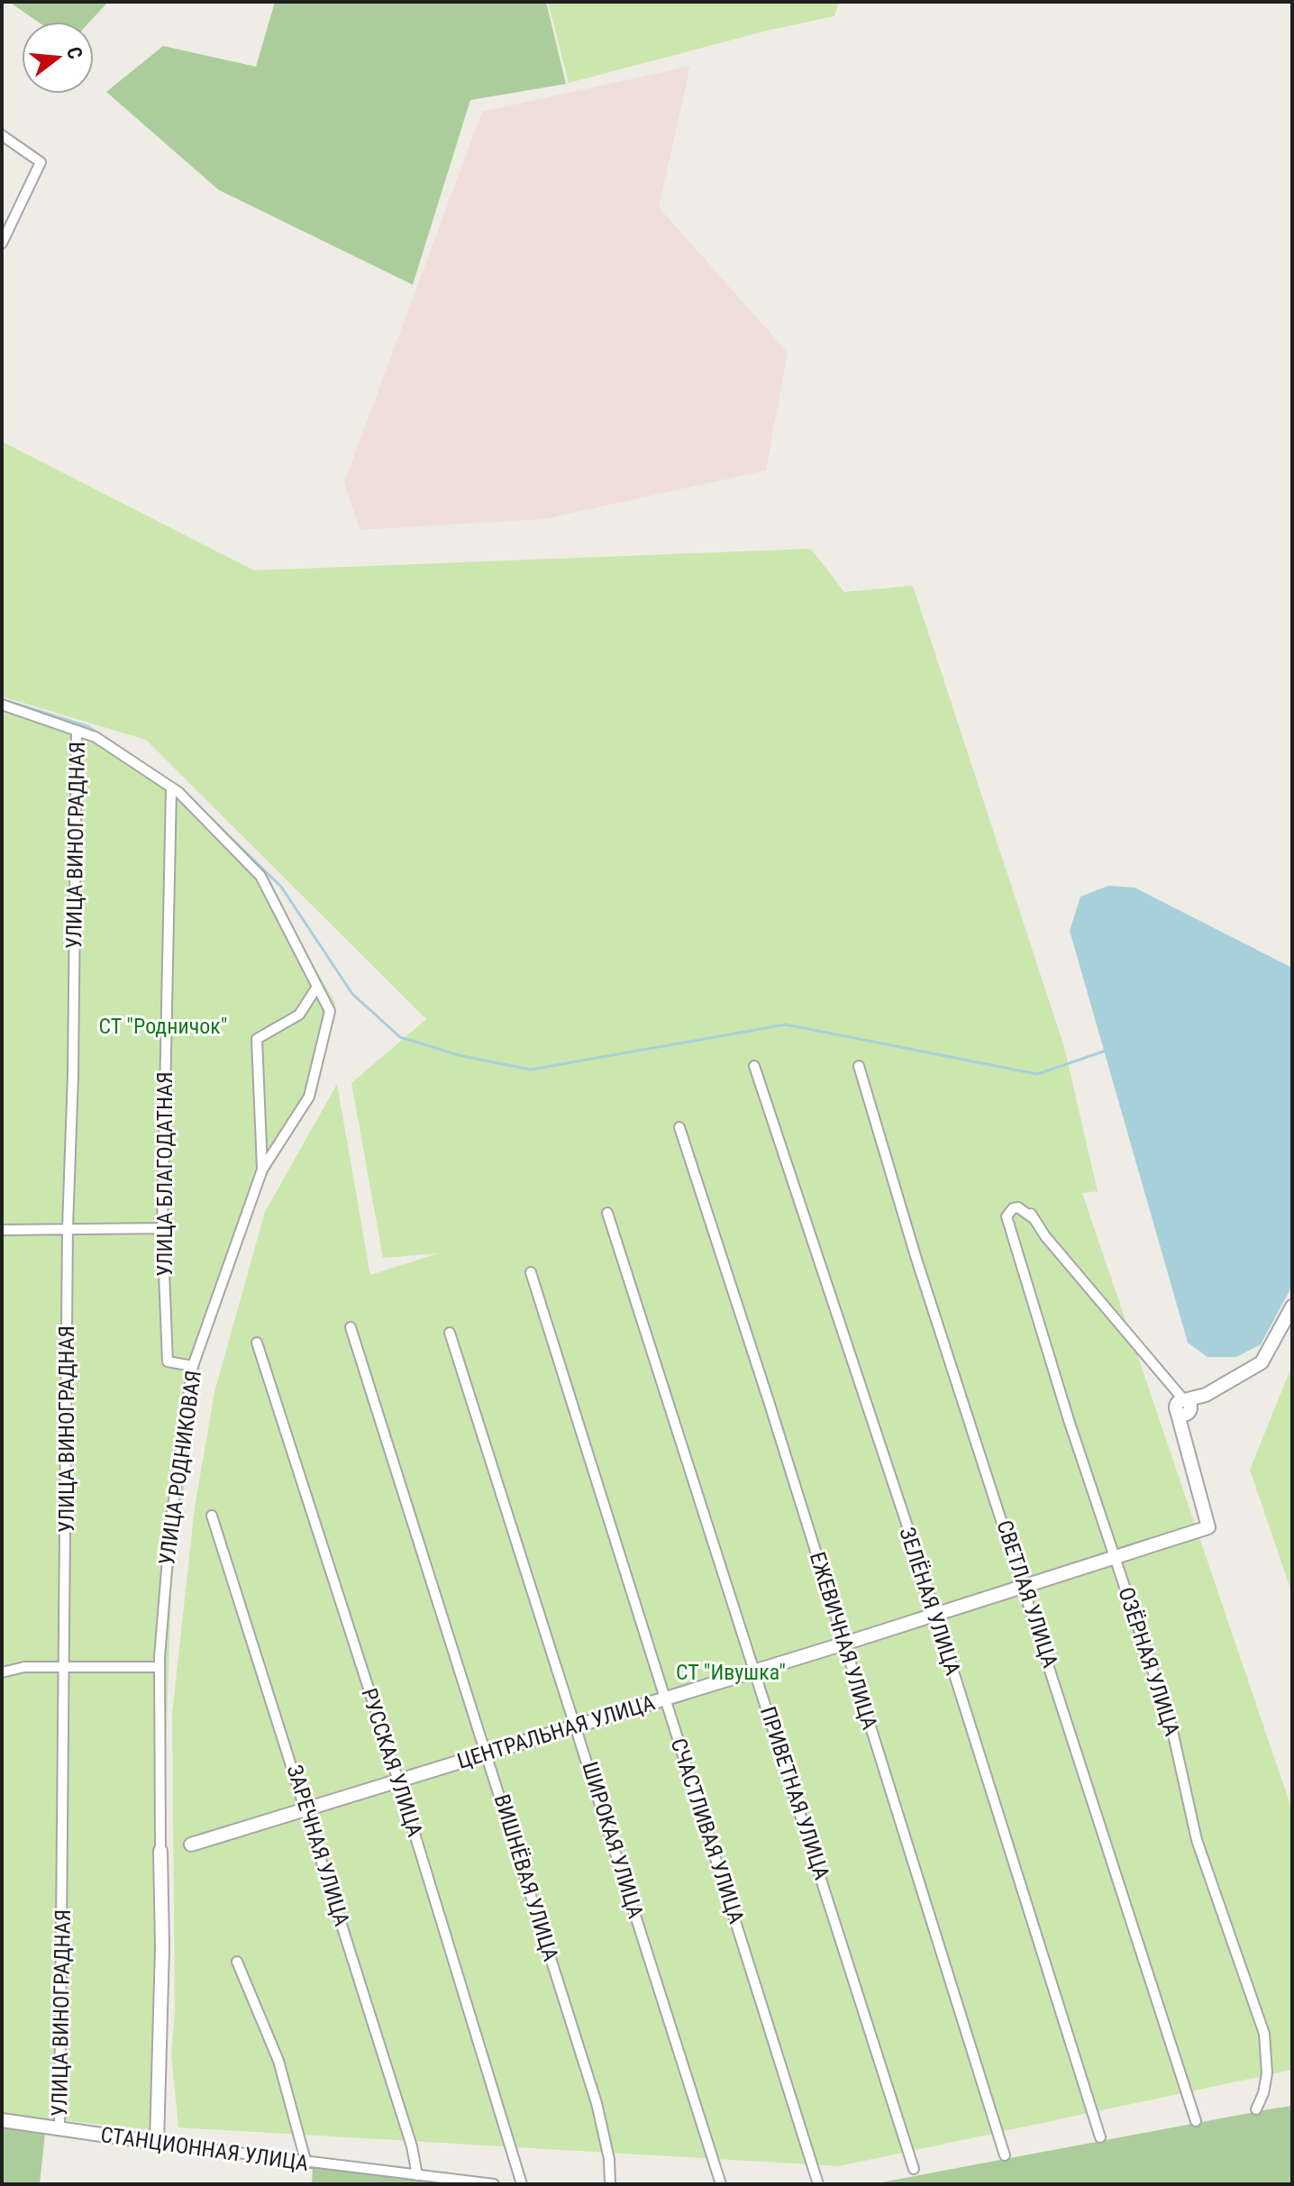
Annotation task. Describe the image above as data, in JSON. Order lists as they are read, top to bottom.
{
  "streets": {
    "street": [
      "УЛИЦА ВИНОГРАДНАЯ",
      "УЛИЦА БЛАГОДАТНАЯ",
      "УЛИЦА РОДНИКОВАЯ",
      "СВЕТЛАЯ УЛИЦА",
      "ЗЕЛЁНАЯ УЛИЦА",
      "ЕЖЕВИЧНАЯ УЛИЦА",
      "ОЗЁРНАЯ УЛИЦА",
      "ЦЕНТРАЛЬНАЯ УЛИЦА",
      "РУССКАЯ УЛИЦА",
      "ПРИВЕТНАЯ УЛИЦА",
      "СЧАСТЛИВАЯ УЛИЦА",
      "ШИРОКАЯ УЛИЦА",
      "ЗАРЕЧНАЯ УЛИЦА",
      "ВИШНЁВАЯ УЛИЦА",
      "СТАНЦИОННАЯ УЛИЦА"
    ]
  },
  "crossings": [
    ["УЛИЦА ВИНОГРАДНАЯ", "УЛИЦА РОДНИКОВАЯ"],
    ["УЛИЦА ВИНОГРАДНАЯ", "СТАНЦИОННАЯ УЛИЦА"],
    ["УЛИЦА БЛАГОДАТНАЯ", "УЛИЦА РОДНИКОВАЯ"],
    ["УЛИЦА РОДНИКОВАЯ", "СТАНЦИОННАЯ УЛИЦА"],
    ["СВЕТЛАЯ УЛИЦА", "ЦЕНТРАЛЬНАЯ УЛИЦА"],
    ["ЗЕЛЁНАЯ УЛИЦА", "ЦЕНТРАЛЬНАЯ УЛИЦА"],
    ["ЕЖЕВИЧНАЯ УЛИЦА", "ЦЕНТРАЛЬНАЯ УЛИЦА"],
    ["ОЗЁРНАЯ УЛИЦА", "ЦЕНТРАЛЬНАЯ УЛИЦА"],
    ["ЦЕНТРАЛЬНАЯ УЛИЦА", "РУССКАЯ УЛИЦА"],
    ["ЦЕНТРАЛЬНАЯ УЛИЦА", "ПРИВЕТНАЯ УЛИЦА"],
    ["ЦЕНТРАЛЬНАЯ УЛИЦА", "СЧАСТЛИВАЯ УЛИЦА"],
    ["ЦЕНТРАЛЬНАЯ УЛИЦА", "ШИРОКАЯ УЛИЦА"],
    ["ЦЕНТРАЛЬНАЯ УЛИЦА", "ЗАРЕЧНАЯ УЛИЦА"],
    ["ЦЕНТРАЛЬНАЯ УЛИЦА", "ВИШНЁВАЯ УЛИЦА"],
    ["ЗАРЕЧНАЯ УЛИЦА", "СТАНЦИОННАЯ УЛИЦА"]
  ],
  "parks": ["СТ \"Родничок\"", "СТ \"Ивушка\""],
  "north": "right"
}
